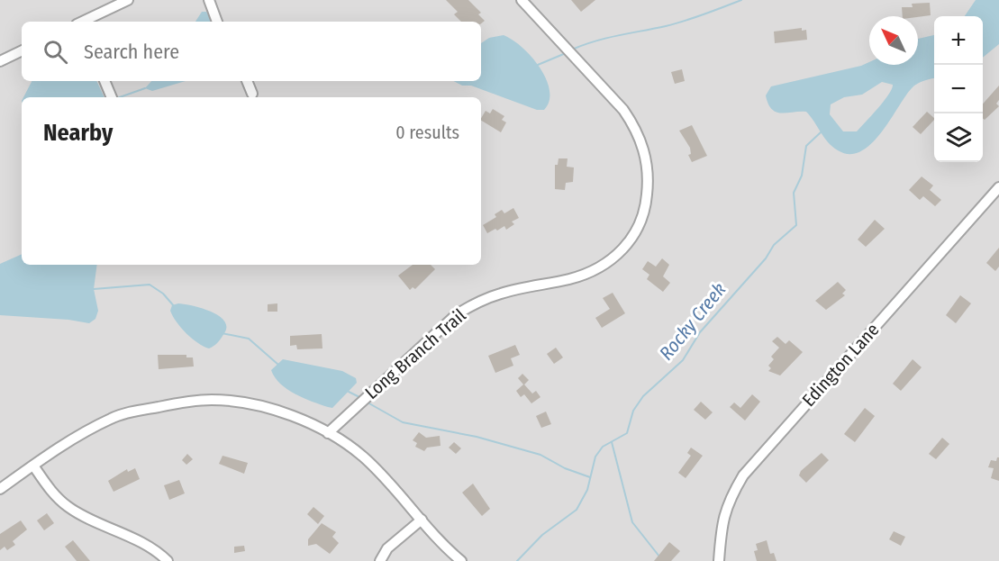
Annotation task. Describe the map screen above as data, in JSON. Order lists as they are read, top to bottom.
{
  "streets": {
    "street": ["Long Branch Trail", "Edington Lane"]
  },
  "water": ["Rocky Creek"],
  "north": "top left",
  "page": {
    "map_buttons": ["+", "−"],
    "search": "Search here",
    "heading": ["Nearby", "0 results"]
  }
}
